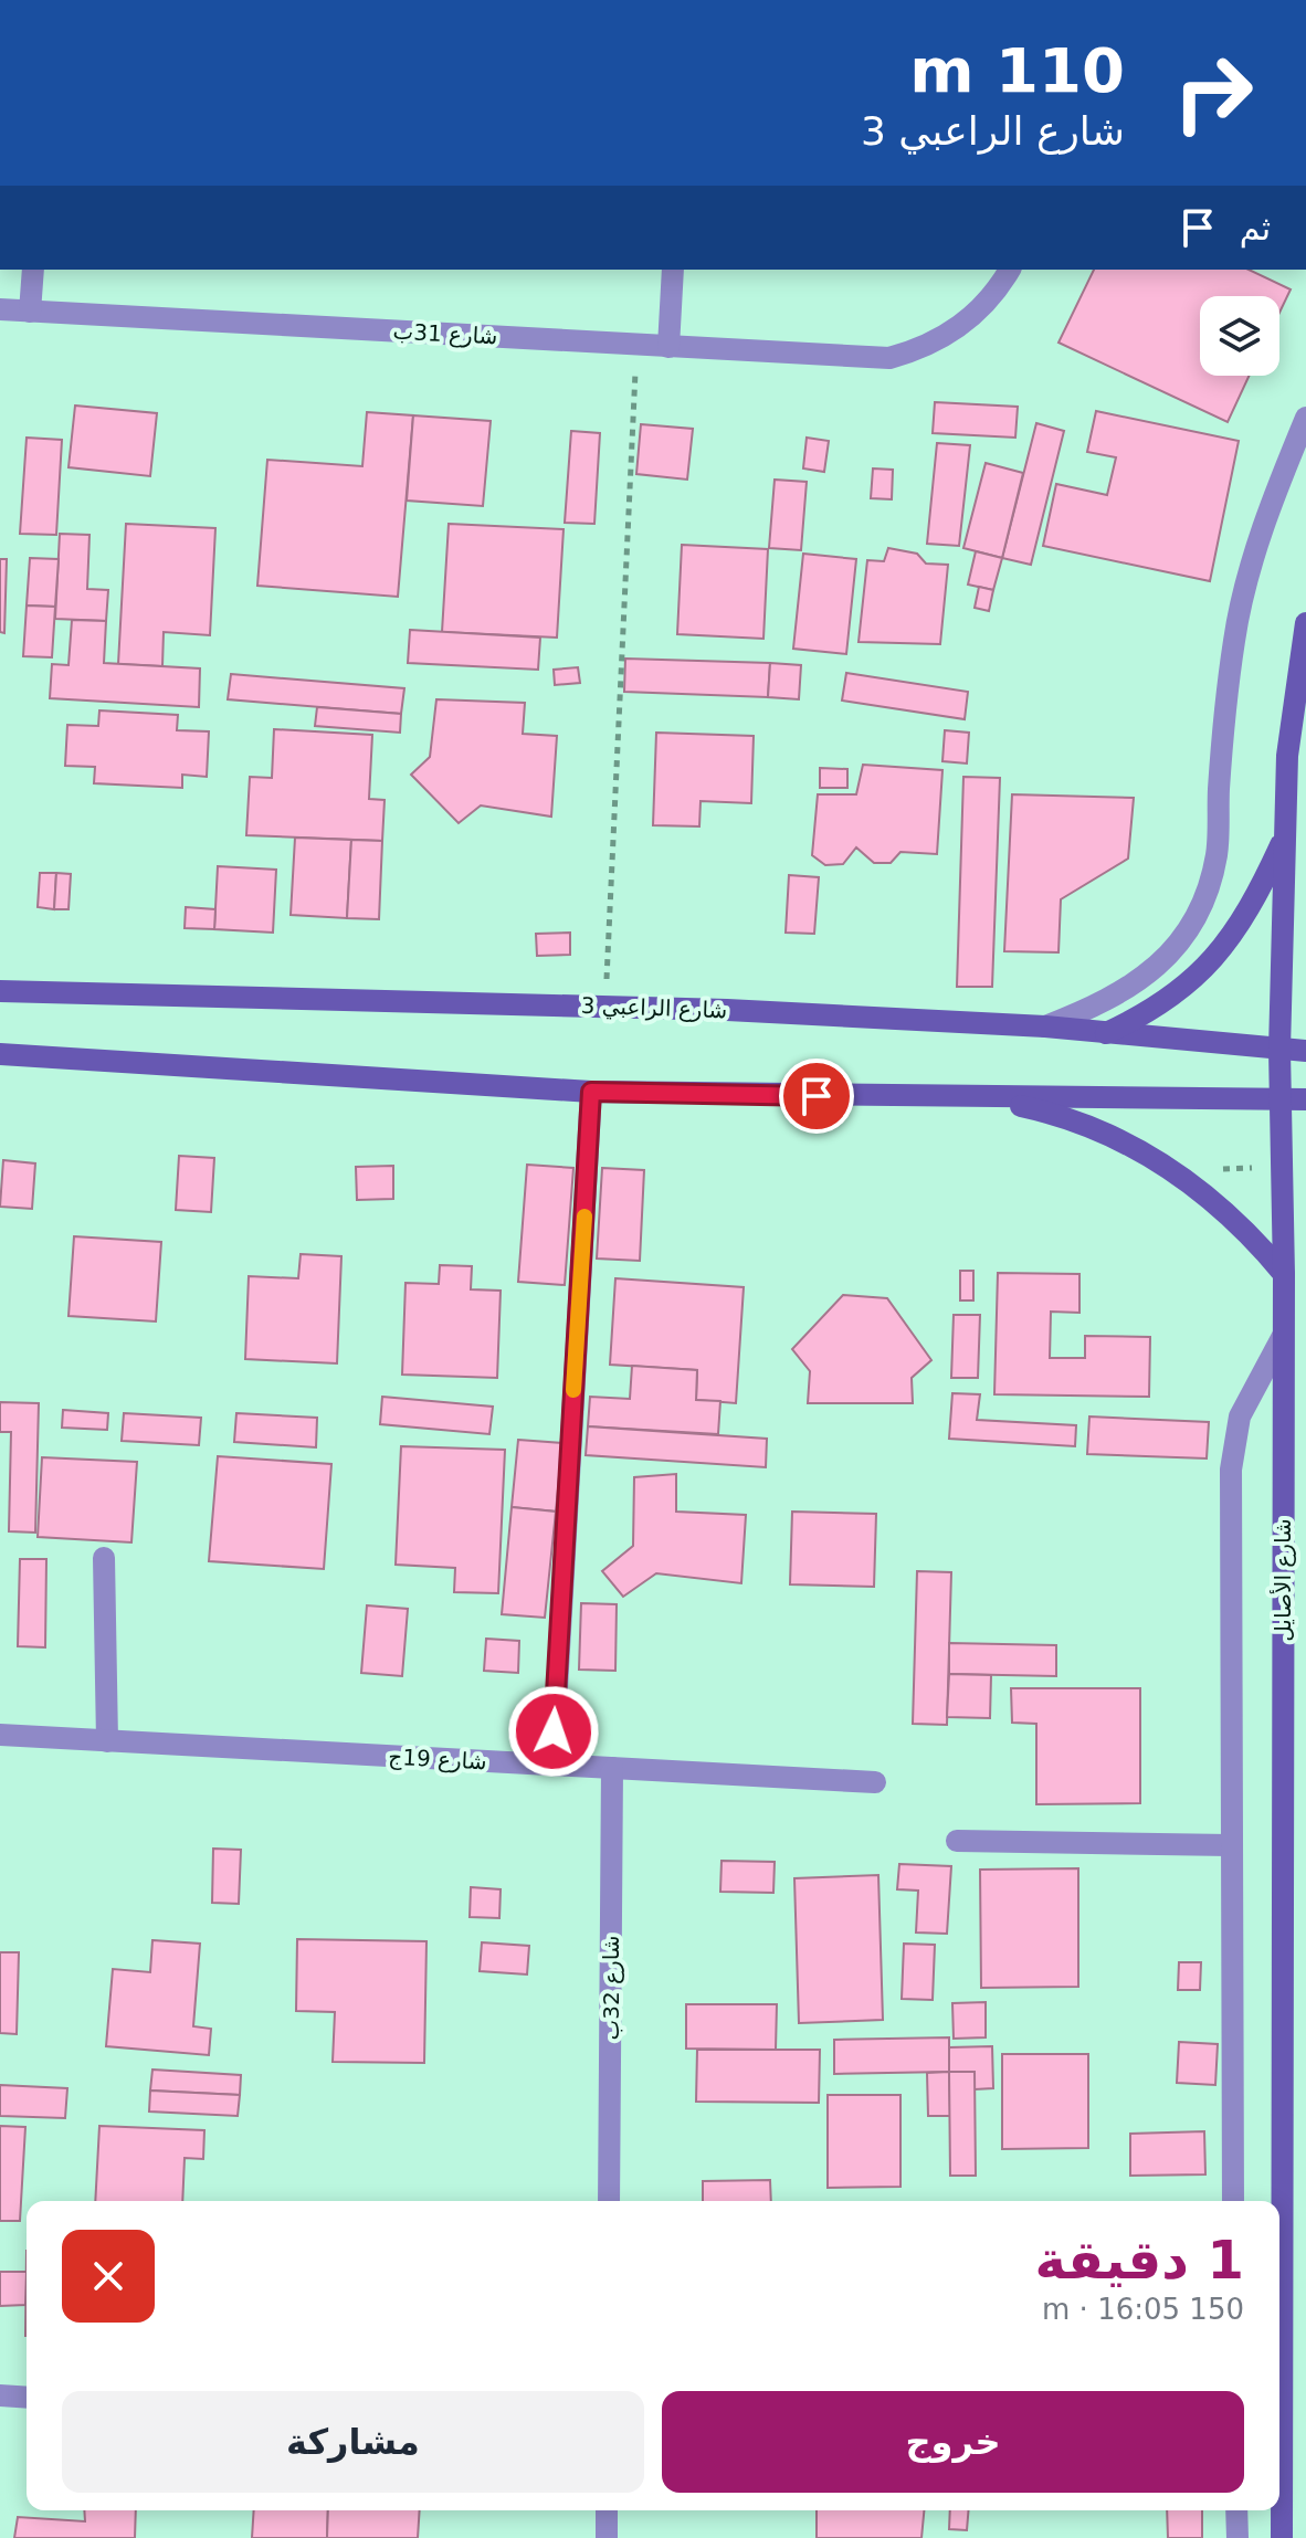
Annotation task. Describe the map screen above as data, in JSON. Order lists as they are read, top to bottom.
{
  "streets": {
    "street": [
      "شارع 31ب",
      "شارع الراعبي 3",
      "شارع الأصايل",
      "شارع 19ج",
      "شارع 32ب"
    ]
  },
  "crossings": [
    ["شارع الراعبي 3", "شارع الأصايل"],
    ["شارع 19ج", "شارع 32ب"]
  ],
  "page": {
    "turn": ["110 m", "شارع الراعبي 3"],
    "then": "ثم",
    "heading": ["1 دقيقة", "150 m · 16:05"],
    "buttons": ["خروج", "مشاركة"]
  }
}
